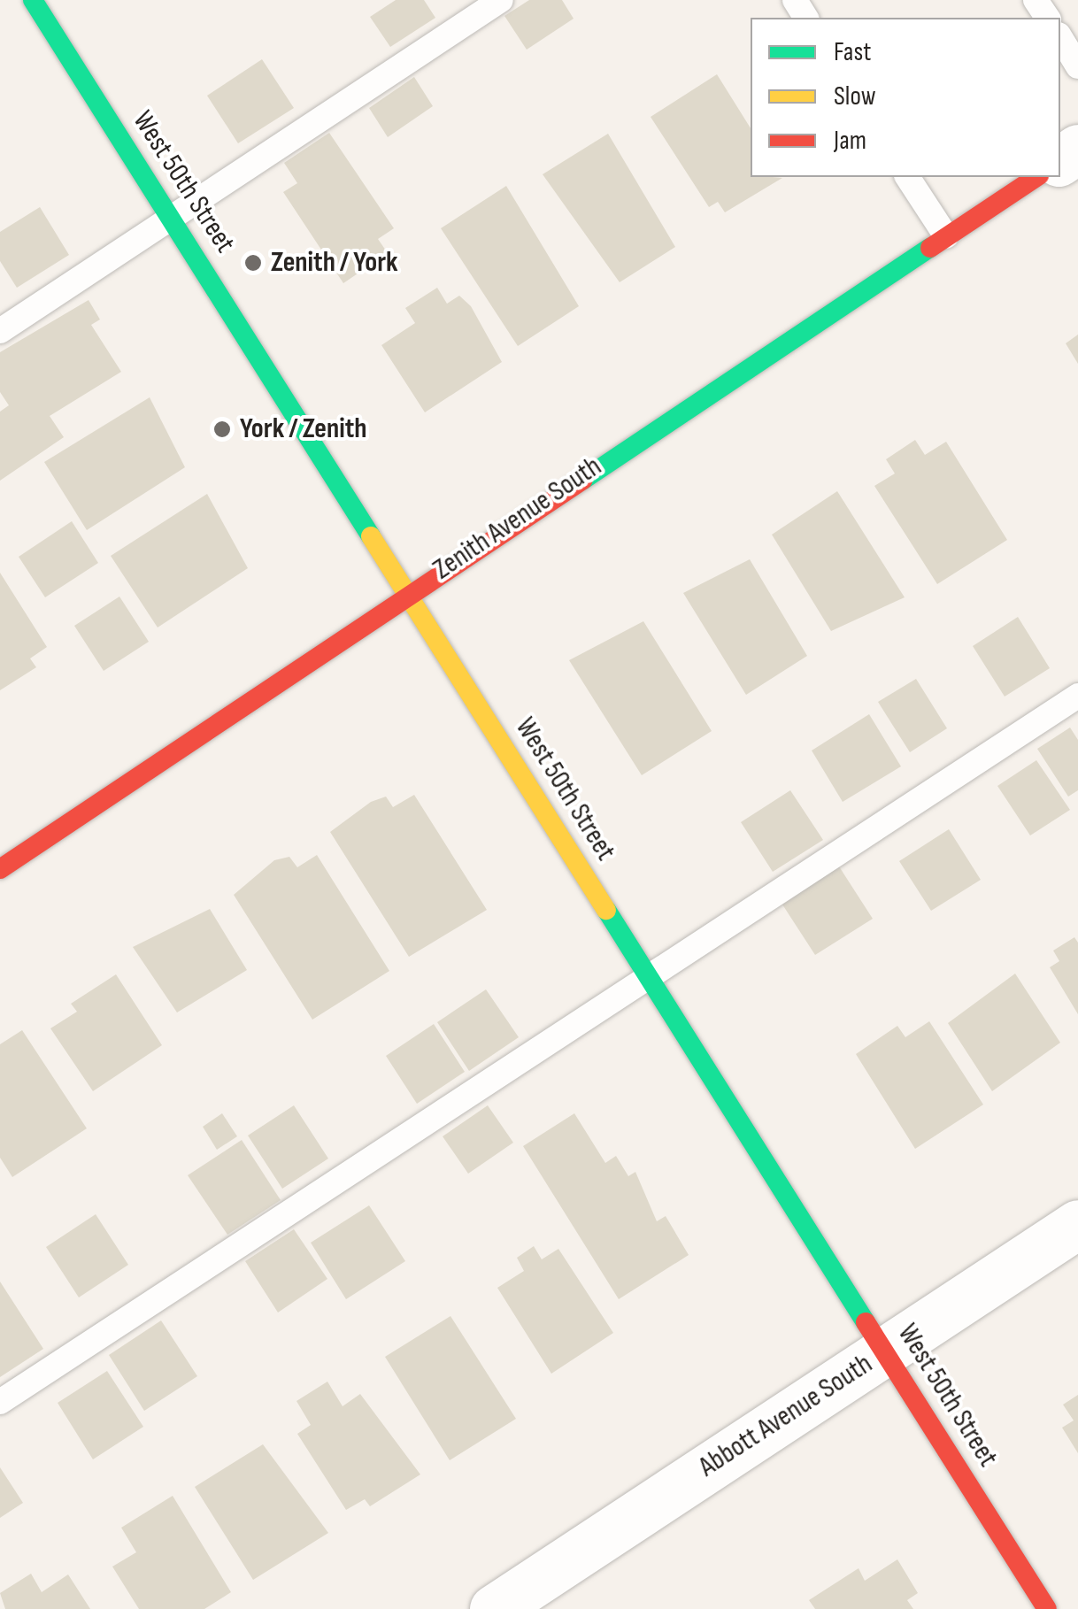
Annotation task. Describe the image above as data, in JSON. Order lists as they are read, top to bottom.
{
  "streets": {
    "main road": ["West 50th Street", "Zenith Avenue South"],
    "street": ["Abbott Avenue South"]
  },
  "crossings": [
    ["West 50th Street", "Zenith Avenue South"],
    ["West 50th Street", "Abbott Avenue South"]
  ],
  "places": ["Zenith / York", "York / Zenith"],
  "legend": ["Fast", "Slow", "Jam"]
}
